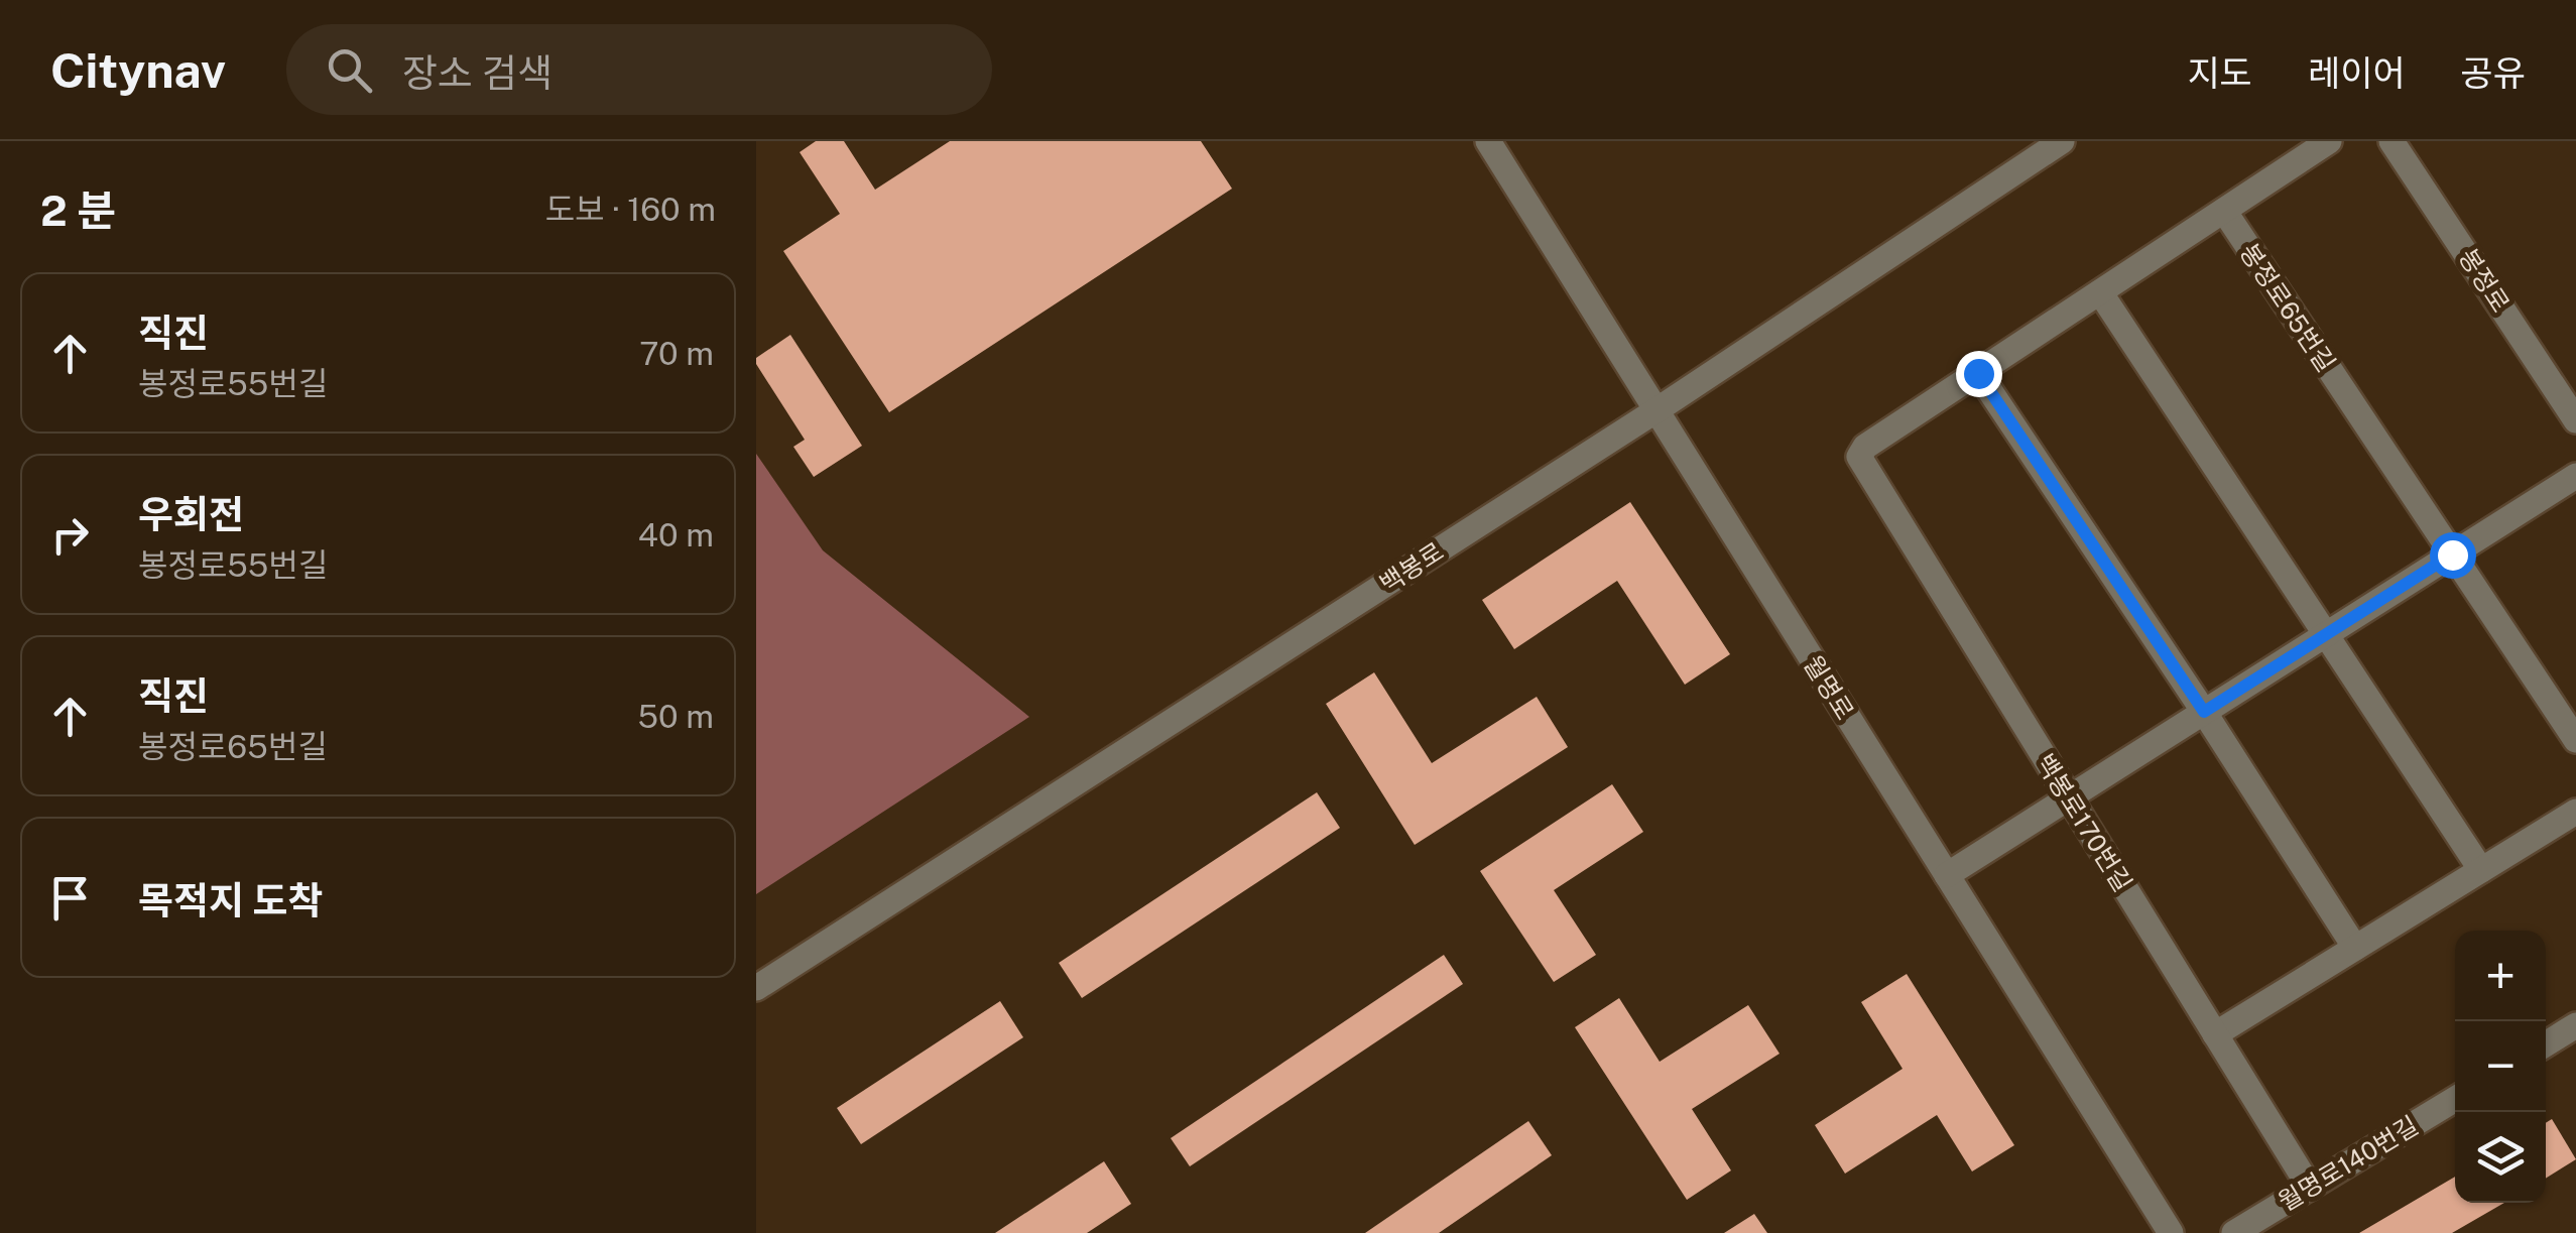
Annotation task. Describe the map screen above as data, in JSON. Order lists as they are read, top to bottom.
{
  "streets": {
    "street": [
      "봉정로",
      "봉정로65번길",
      "백봉로",
      "월명로",
      "백봉로170번길",
      "월명로140번길"
    ]
  },
  "crossings": [
    ["백봉로", "월명로"],
    ["백봉로170번길", "월명로140번길"]
  ],
  "page": {
    "header": "Citynav",
    "search": "장소 검색",
    "nav": ["지도", "레이어", "공유"],
    "heading": ["2 분", "도보 · 160 m"],
    "list": [
      ["직진", "봉정로55번길", "70 m"],
      ["우회전", "봉정로55번길", "40 m"],
      ["직진", "봉정로65번길", "50 m"],
      "목적지 도착"
    ],
    "map_buttons": ["+", "−"]
  }
}
